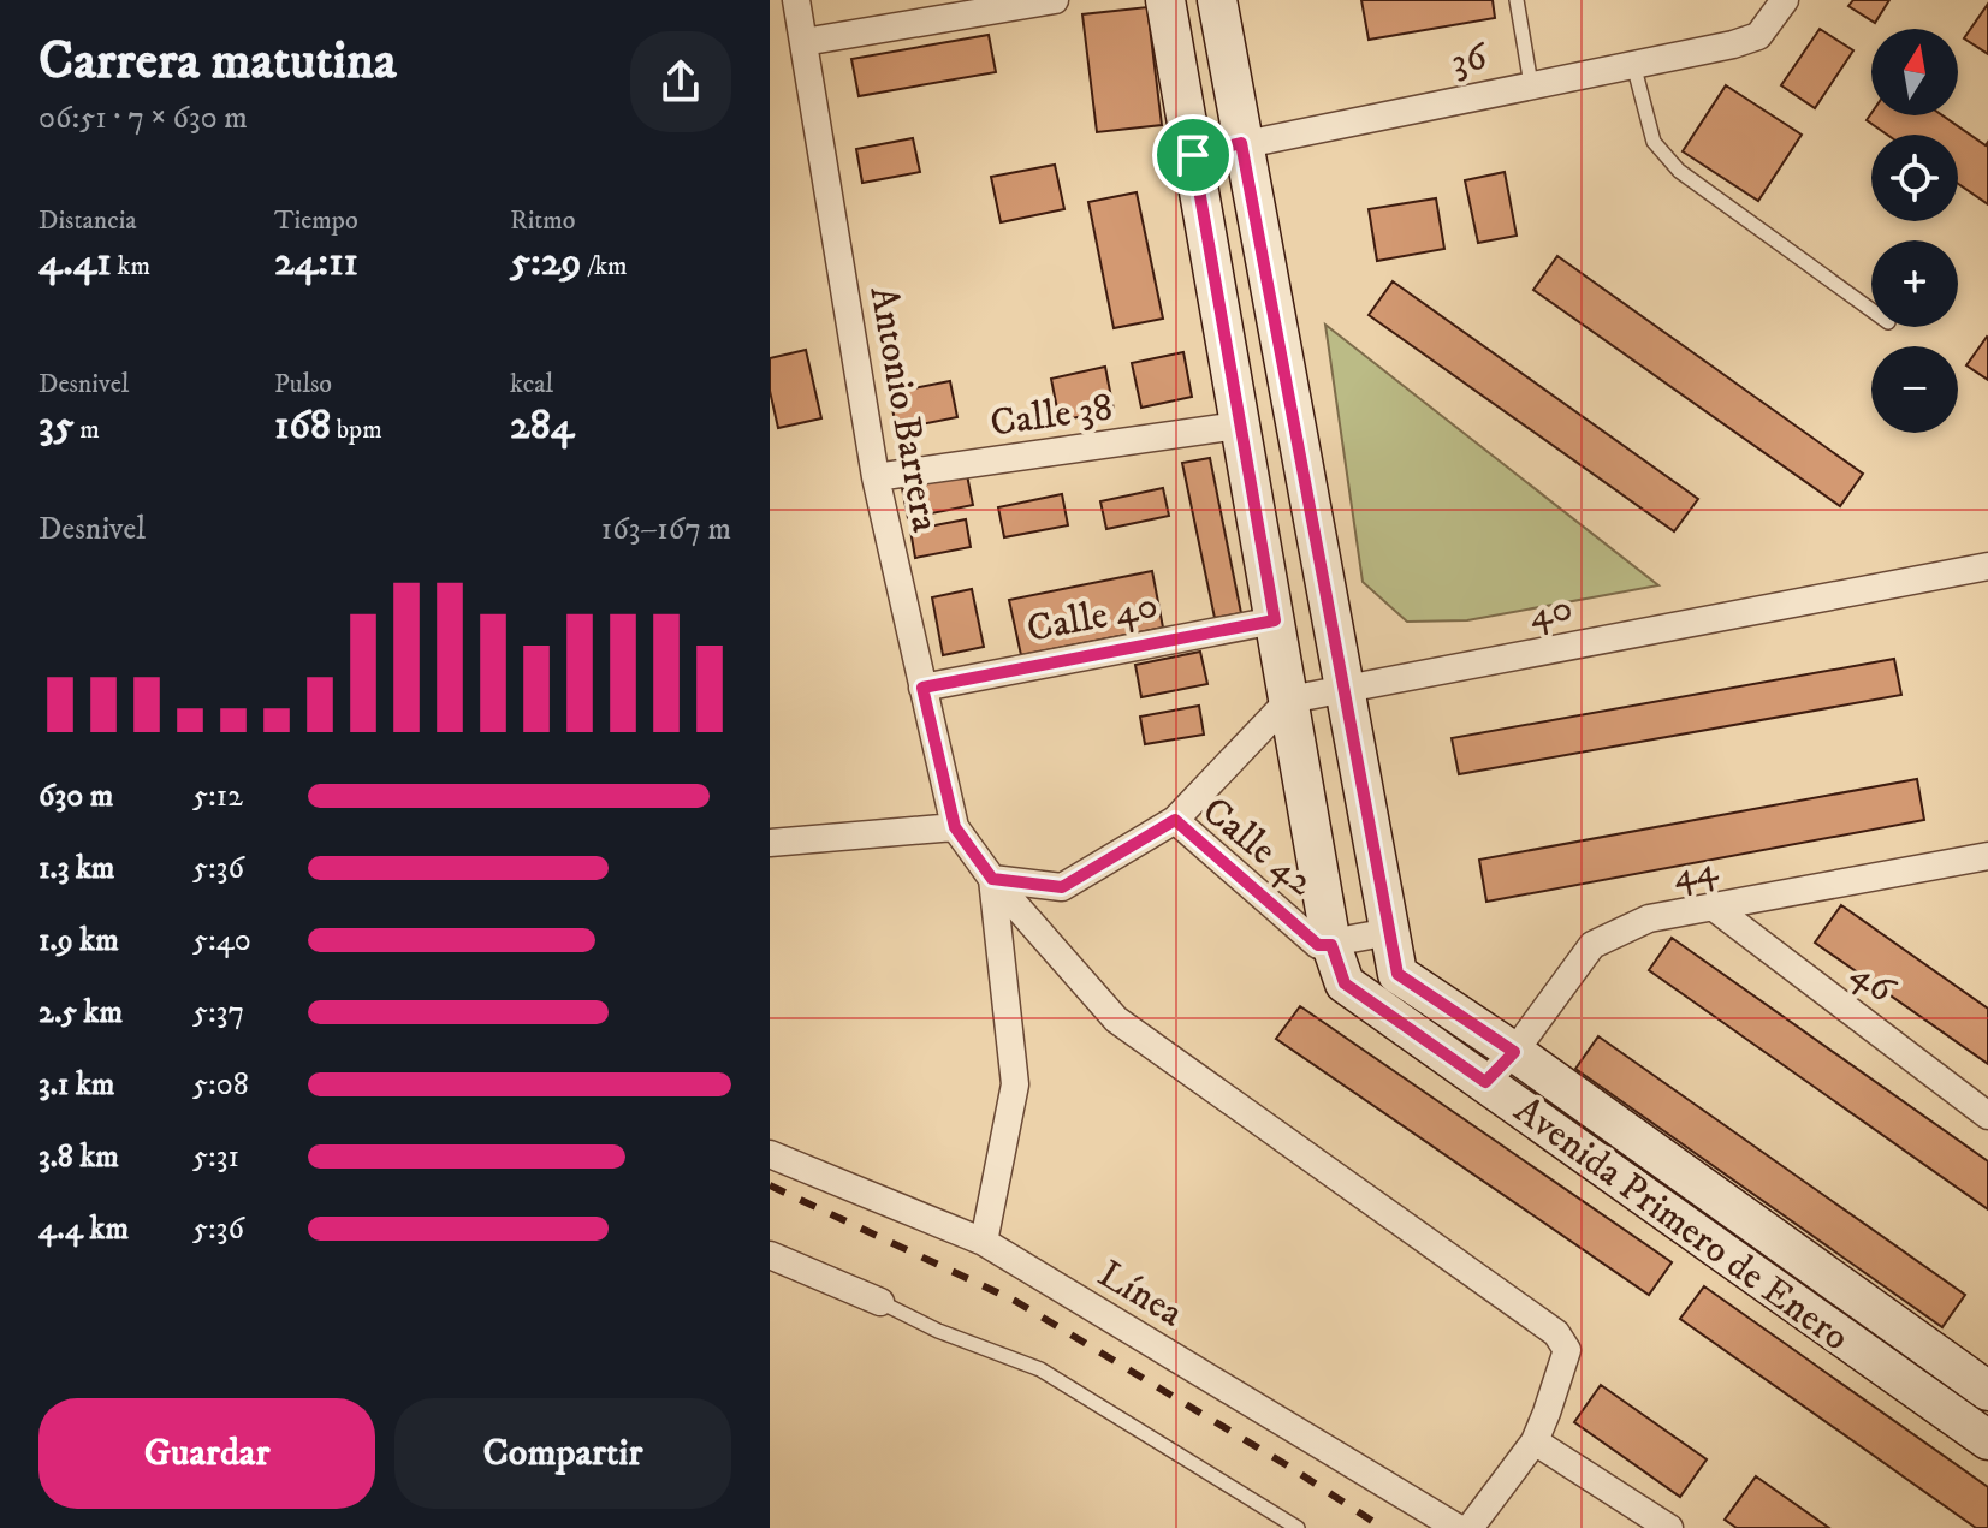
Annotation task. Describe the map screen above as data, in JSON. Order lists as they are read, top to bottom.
{
  "streets": {
    "street": [
      "36",
      "Antonio Barrera",
      "Calle 38",
      "40",
      "Calle 40",
      "Calle 42",
      "44",
      "46",
      "Avenida Primero de Enero",
      "Línea"
    ]
  },
  "crossings": [
    ["36", "Avenida Primero de Enero"],
    ["Antonio Barrera", "Calle 38"],
    ["Antonio Barrera", "Calle 40"],
    ["Calle 38", "Avenida Primero de Enero"],
    ["40", "Avenida Primero de Enero"],
    ["Calle 40", "Avenida Primero de Enero"],
    ["Calle 42", "Avenida Primero de Enero"],
    ["44", "46"],
    ["44", "Avenida Primero de Enero"]
  ],
  "north": "top",
  "page": {
    "heading": ["Carrera matutina", "06:51 · 7 × 630 m"],
    "map_buttons": ["+", "−"],
    "stats": [
      ["Distancia", "4.41 km"],
      ["Tiempo", "24:11"],
      ["Ritmo", "5:29 /km"],
      ["Desnivel", "35 m"],
      ["Pulso", "168 bpm"],
      ["kcal", "284"]
    ],
    "chart": ["Desnivel", "163–167 m"],
    "list": [
      {
        "name": "630 m",
        "note": "5:12"
      },
      {
        "name": "1.3 km",
        "note": "5:36"
      },
      {
        "name": "1.9 km",
        "note": "5:40"
      },
      {
        "name": "2.5 km",
        "note": "5:37"
      },
      {
        "name": "3.1 km",
        "note": "5:08"
      },
      {
        "name": "3.8 km",
        "note": "5:31"
      },
      {
        "name": "4.4 km",
        "note": "5:36"
      }
    ],
    "buttons": ["Guardar", "Compartir"]
  }
}
